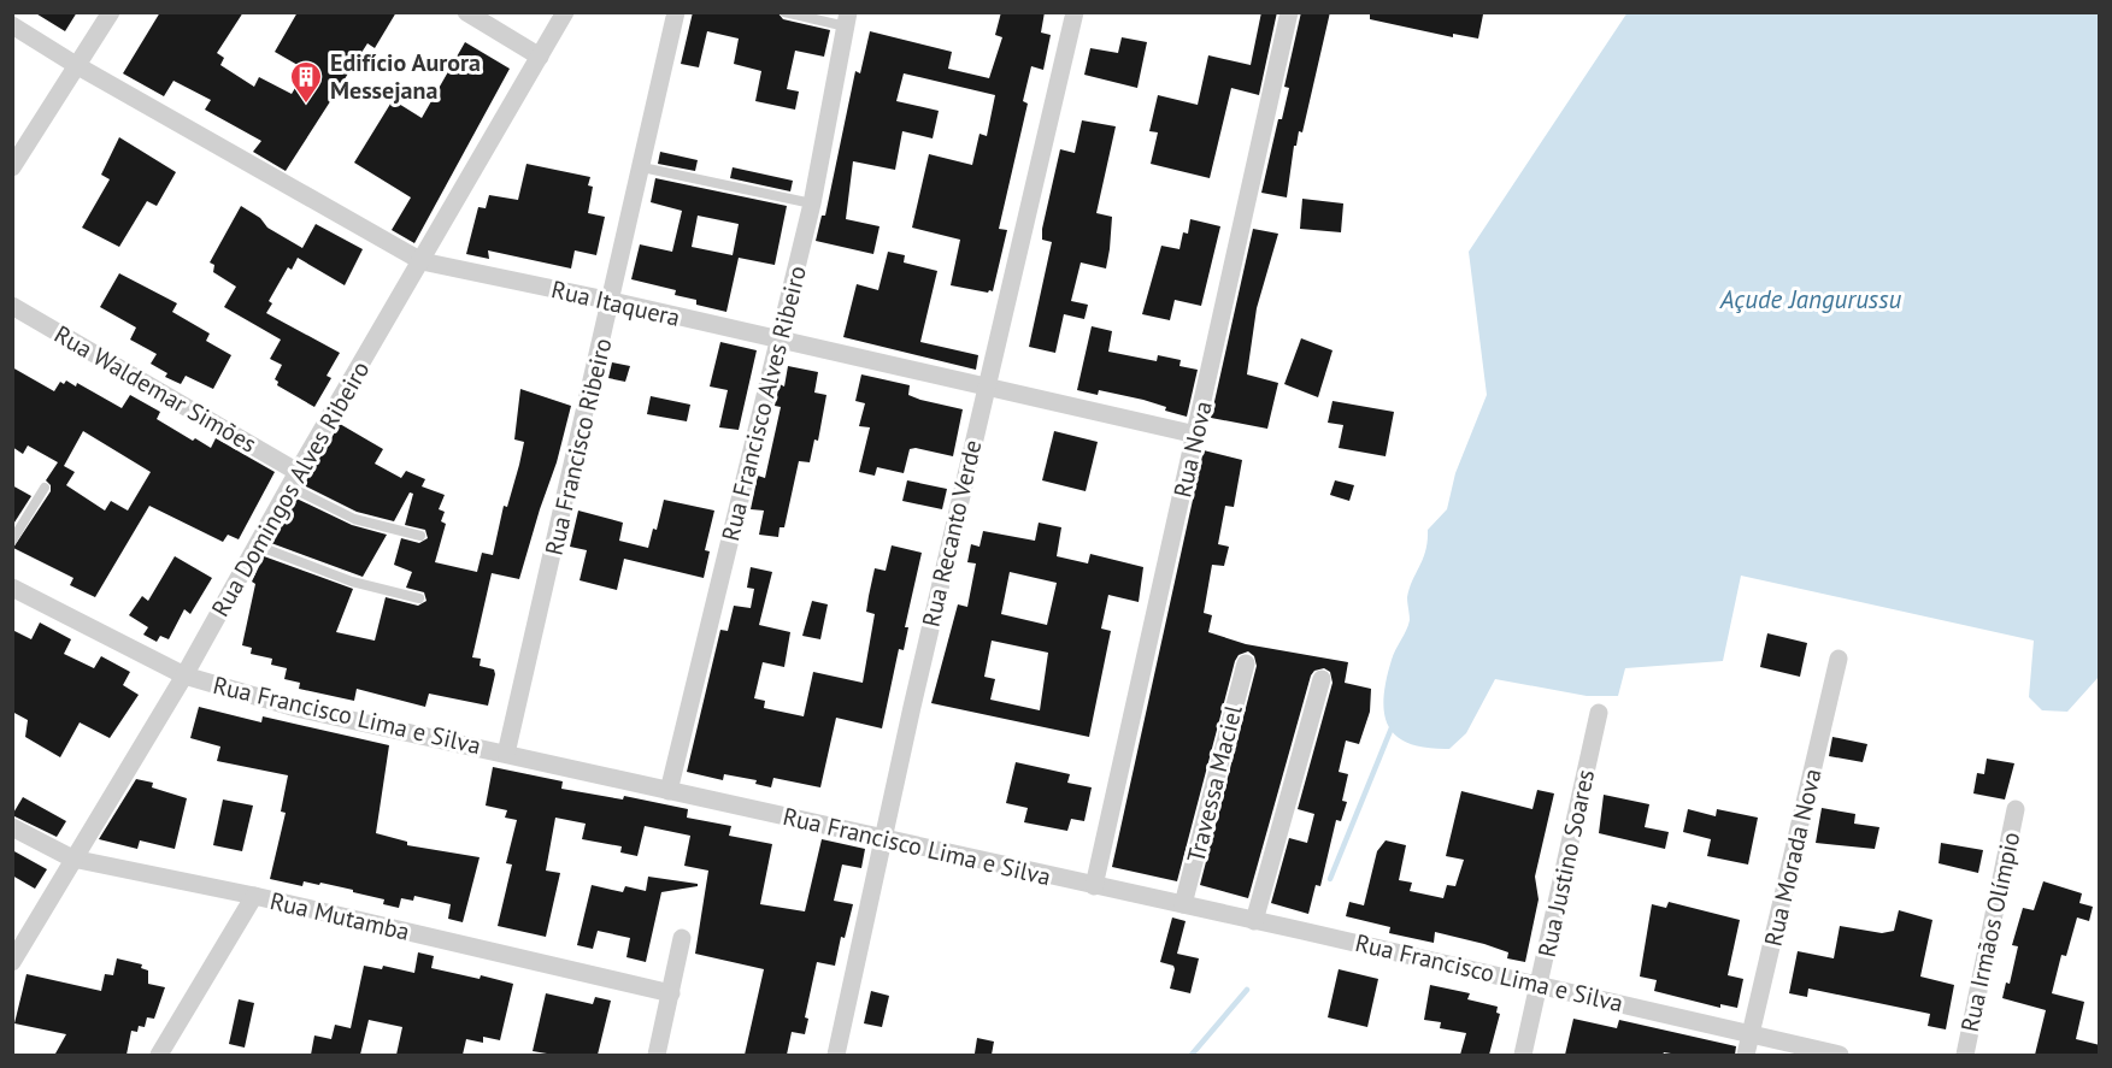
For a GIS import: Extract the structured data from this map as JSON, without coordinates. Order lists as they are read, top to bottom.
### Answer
{
  "streets": {
    "street": [
      "Rua Itaquera",
      "Rua Waldemar Simões",
      "Rua Francisco Alves Ribeiro",
      "Rua Francisco Ribeiro",
      "Rua Nova",
      "Rua Domingos Alves Ribeiro",
      "Rua Recanto Verde",
      "Rua Francisco Lima e Silva",
      "Travessa Maciel",
      "Rua Morada Nova",
      "Rua Justino Soares",
      "Rua Mutamba",
      "Rua Irmãos Olímpio"
    ]
  },
  "crossings": [
    ["Rua Itaquera", "Rua Francisco Alves Ribeiro"],
    ["Rua Itaquera", "Rua Francisco Ribeiro"],
    ["Rua Itaquera", "Rua Nova"],
    ["Rua Itaquera", "Rua Domingos Alves Ribeiro"],
    ["Rua Itaquera", "Rua Recanto Verde"],
    ["Rua Waldemar Simões", "Rua Domingos Alves Ribeiro"],
    ["Rua Francisco Alves Ribeiro", "Rua Francisco Lima e Silva"],
    ["Rua Francisco Ribeiro", "Rua Francisco Lima e Silva"],
    ["Rua Nova", "Rua Francisco Lima e Silva"],
    ["Rua Domingos Alves Ribeiro", "Rua Francisco Lima e Silva"],
    ["Rua Domingos Alves Ribeiro", "Rua Mutamba"],
    ["Rua Recanto Verde", "Rua Francisco Lima e Silva"],
    ["Rua Francisco Lima e Silva", "Travessa Maciel"],
    ["Rua Francisco Lima e Silva", "Rua Morada Nova"],
    ["Rua Francisco Lima e Silva", "Rua Justino Soares"]
  ],
  "water": ["Açude Jangurussu"],
  "places": {
    "building": ["Edifício Aurora Messejana"]
  }
}
